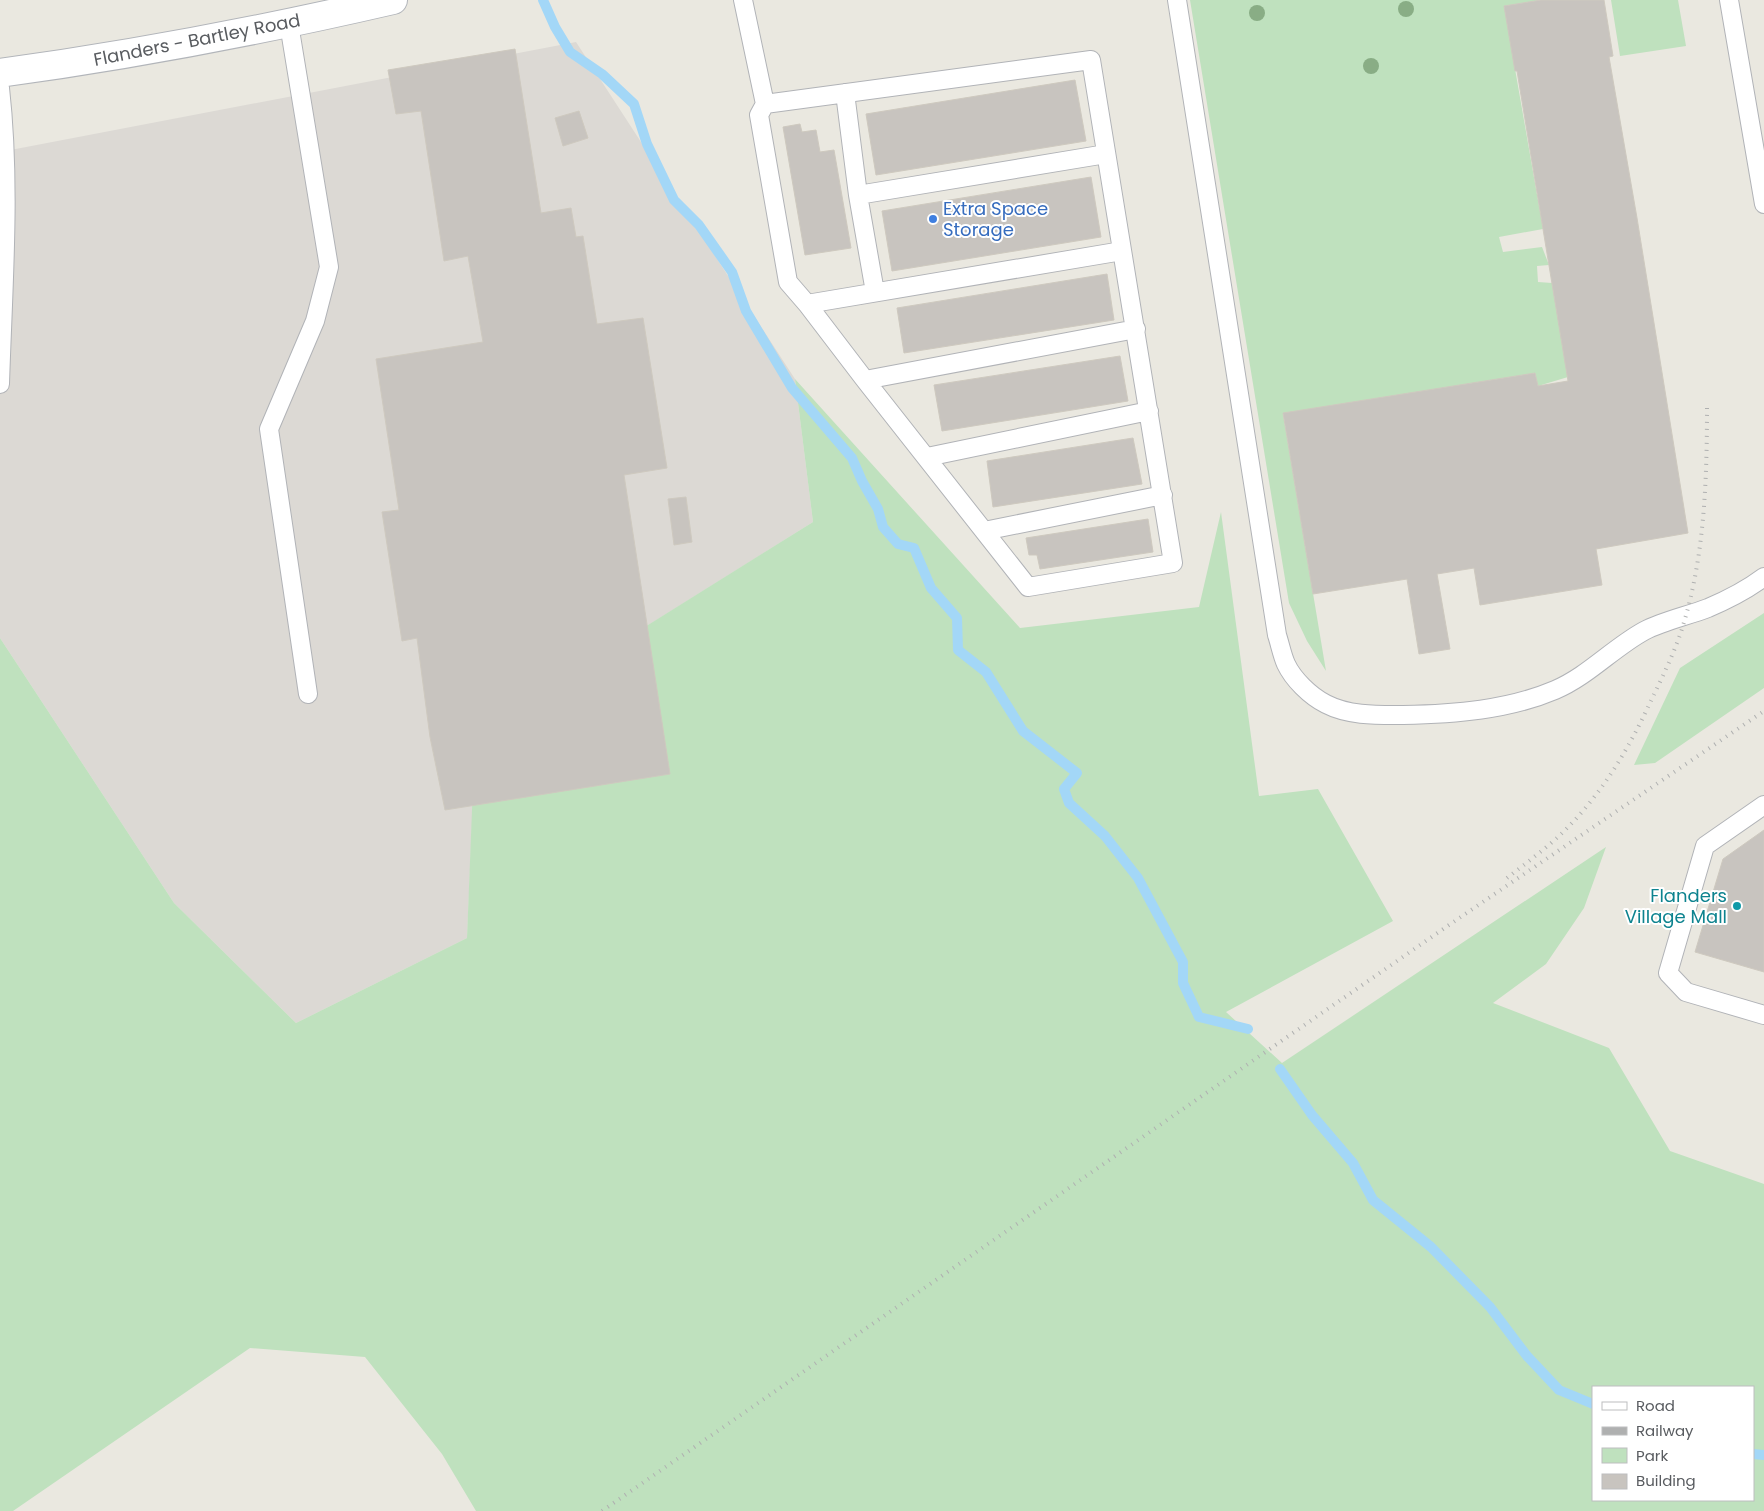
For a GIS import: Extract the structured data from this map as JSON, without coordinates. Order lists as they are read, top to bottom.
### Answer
{
  "streets": {
    "main road": ["Flanders - Bartley Road"]
  },
  "places": ["Extra Space Storage", "Flanders Village Mall"],
  "legend": [
    "Road",
    "Railway",
    "Park",
    "Building"
  ]
}
